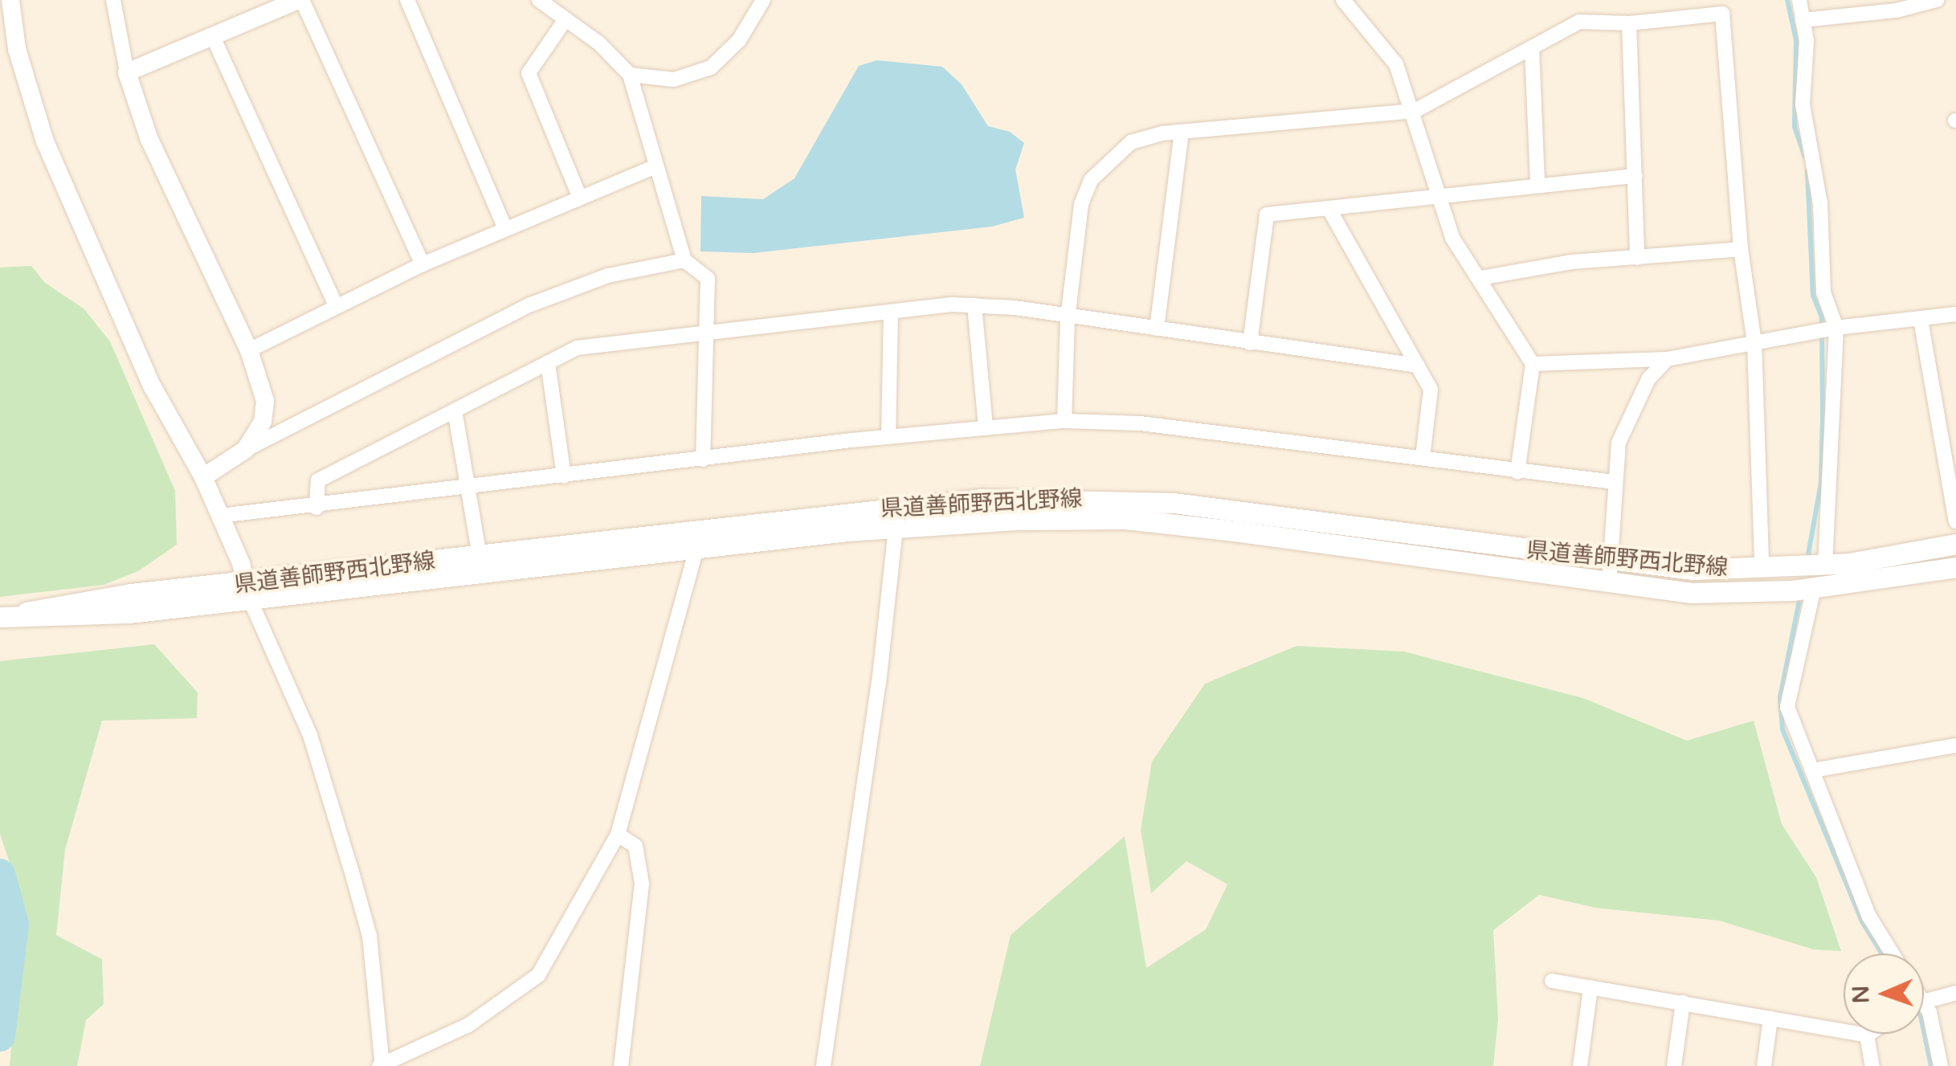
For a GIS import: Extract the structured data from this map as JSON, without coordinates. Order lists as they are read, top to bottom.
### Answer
{
  "streets": {
    "main road": ["県道善師野西北野線"]
  },
  "north": "left"
}
